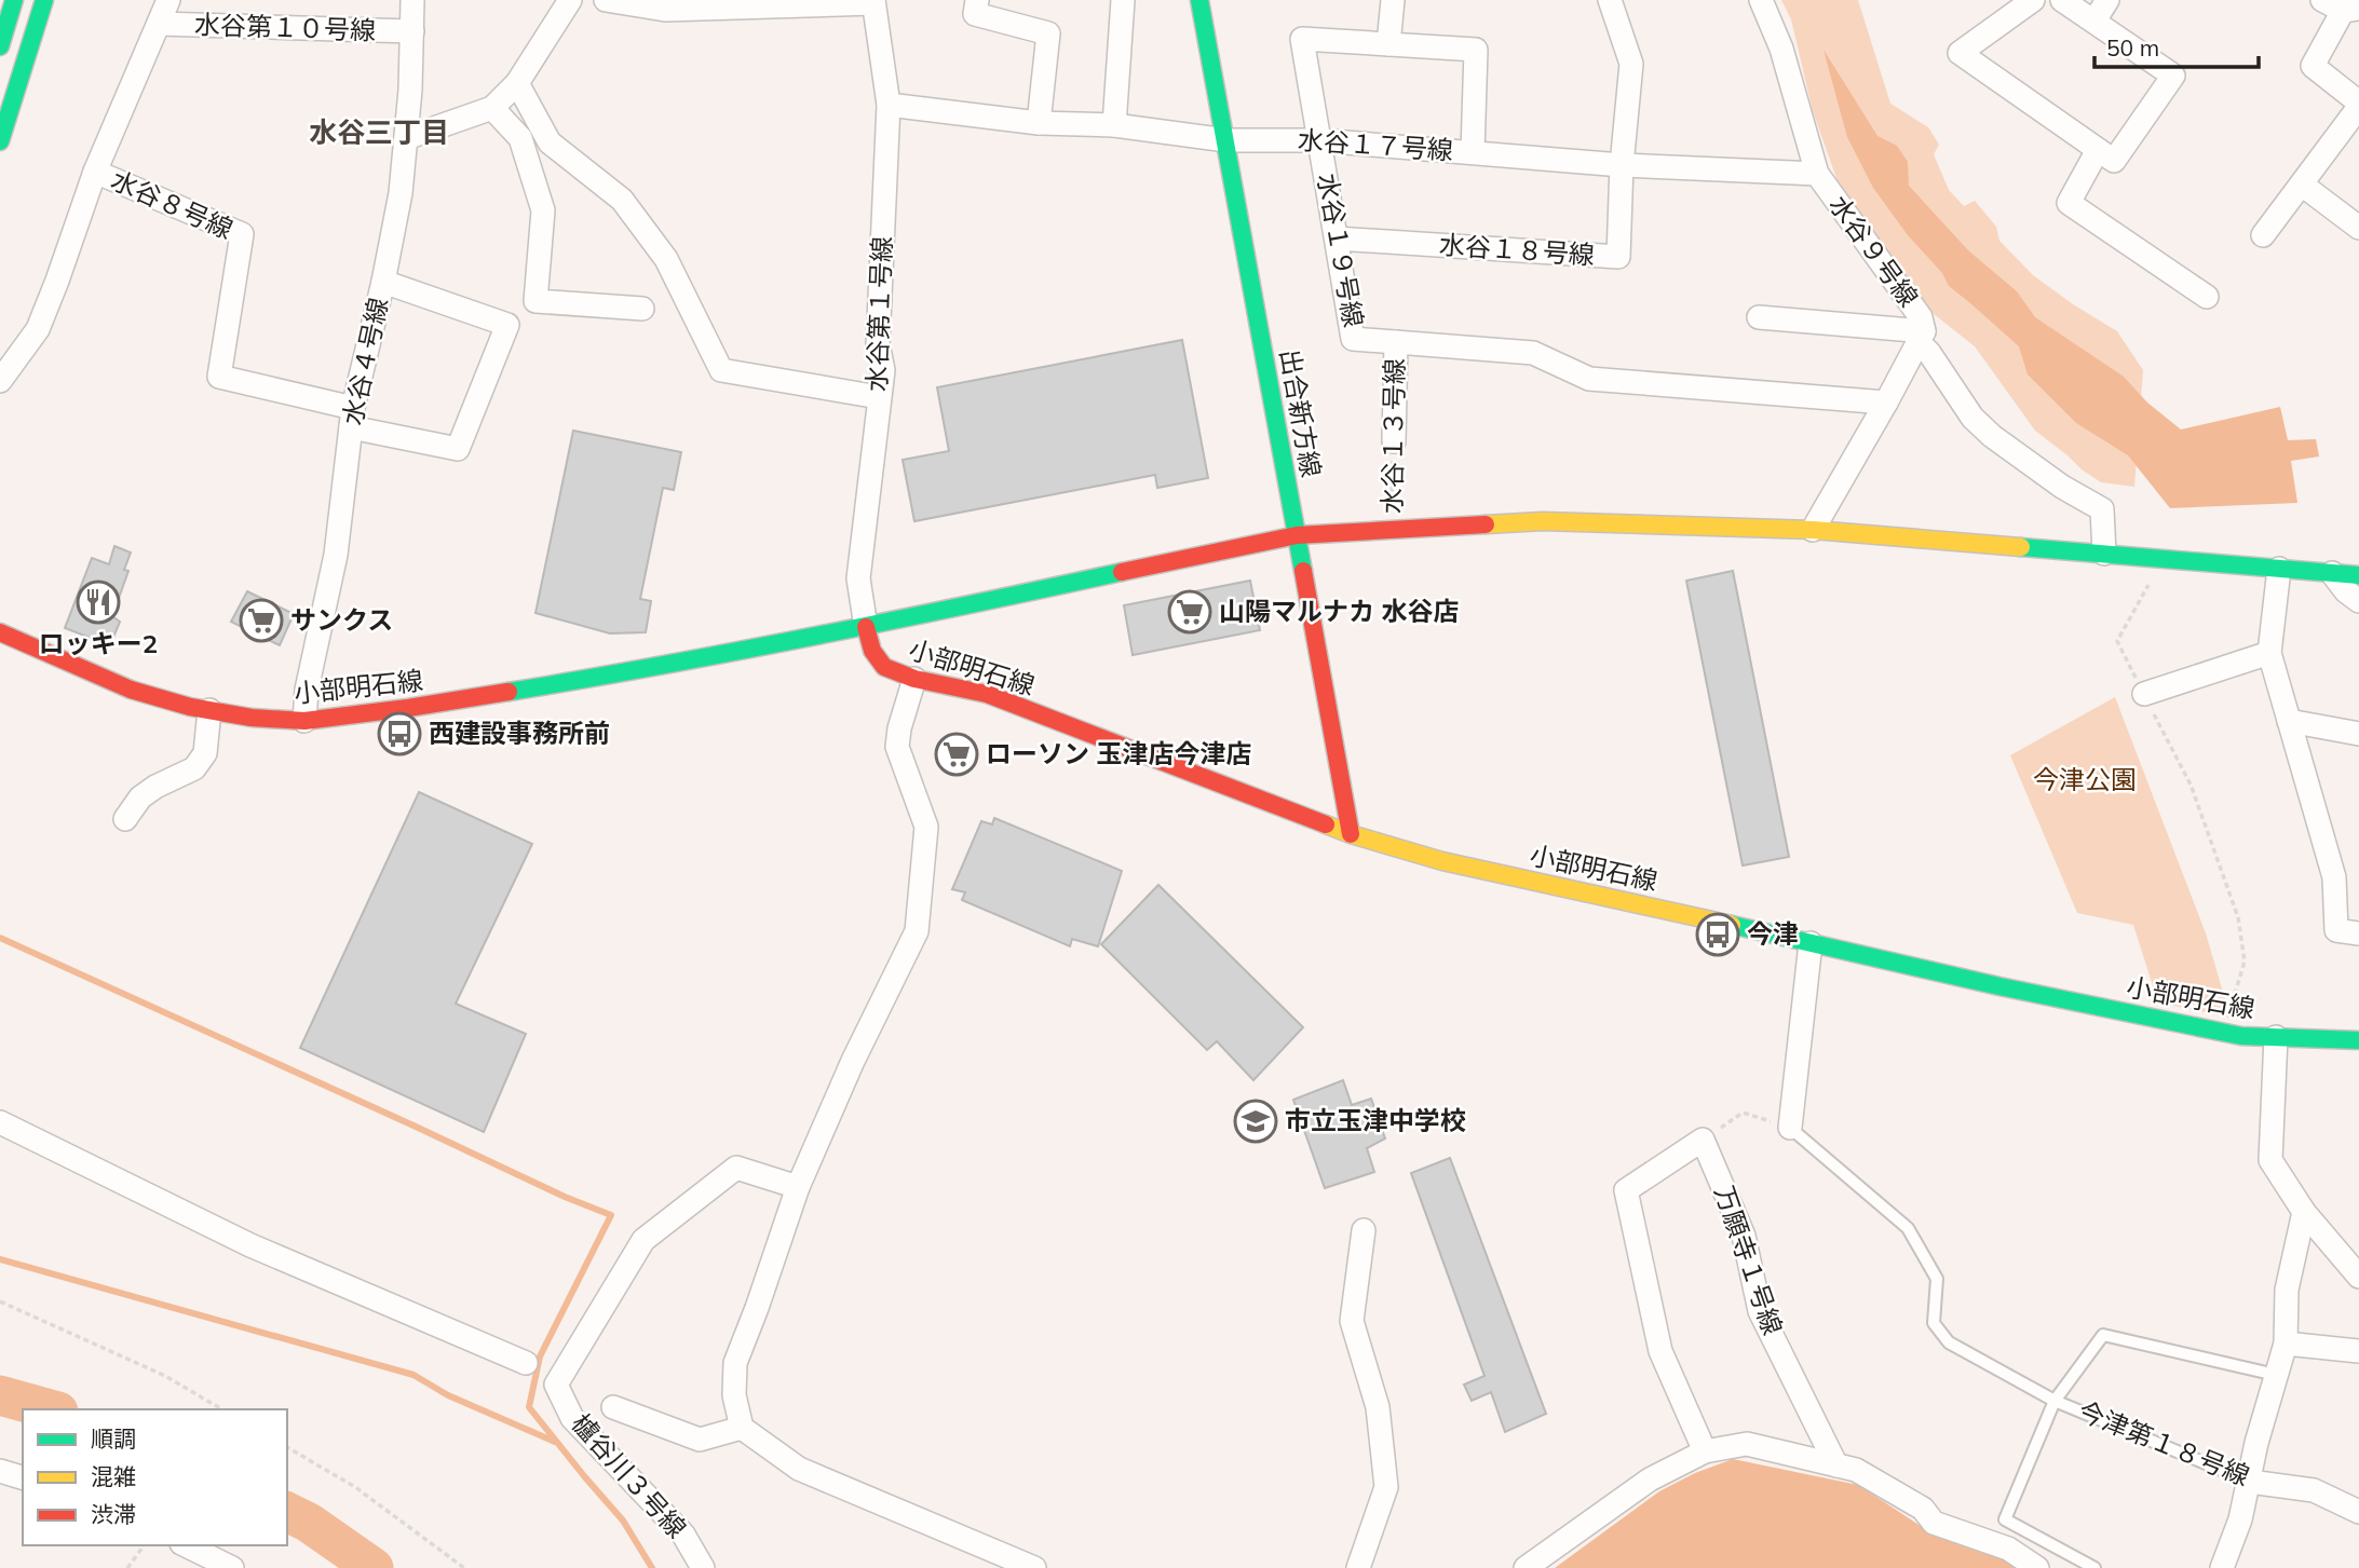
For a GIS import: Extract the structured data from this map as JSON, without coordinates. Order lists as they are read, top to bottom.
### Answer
{
  "streets": {
    "main road": ["出合新方線", "小部明石線"],
    "street": [
      "水谷第１０号線",
      "水谷１７号線",
      "水谷８号線",
      "水谷１９号線",
      "水谷１８号線",
      "水谷９号線",
      "水谷第１号線",
      "水谷４号線",
      "水谷１３号線",
      "万願寺１号線",
      "今津第１８号線",
      "櫨谷川３号線"
    ]
  },
  "crossings": [
    ["水谷第１０号線", "水谷４号線"],
    ["水谷１７号線", "水谷１９号線"],
    ["水谷１７号線", "水谷１８号線"],
    ["水谷１７号線", "水谷９号線"],
    ["水谷１７号線", "水谷第１号線"],
    ["水谷１７号線", "出合新方線"],
    ["水谷８号線", "水谷４号線"],
    ["水谷１９号線", "水谷１８号線"],
    ["水谷１９号線", "水谷９号線"],
    ["水谷１９号線", "水谷１３号線"],
    ["水谷９号線", "小部明石線"],
    ["水谷第１号線", "小部明石線"],
    ["水谷４号線", "小部明石線"],
    ["出合新方線", "小部明石線"],
    ["水谷１３号線", "小部明石線"]
  ],
  "districts": ["水谷三丁目"],
  "parks": ["今津公園"],
  "places": {
    "restaurant": ["ロッキー2"],
    "supermarket": ["山陽マルナカ 水谷店", "サンクス", "ローソン 玉津店今津店"],
    "bus stop": ["西建設事務所前", "今津"],
    "school or university": ["市立玉津中学校"]
  },
  "legend": ["順調", "混雑", "渋滞"],
  "scale_bar": "50 m"
}
